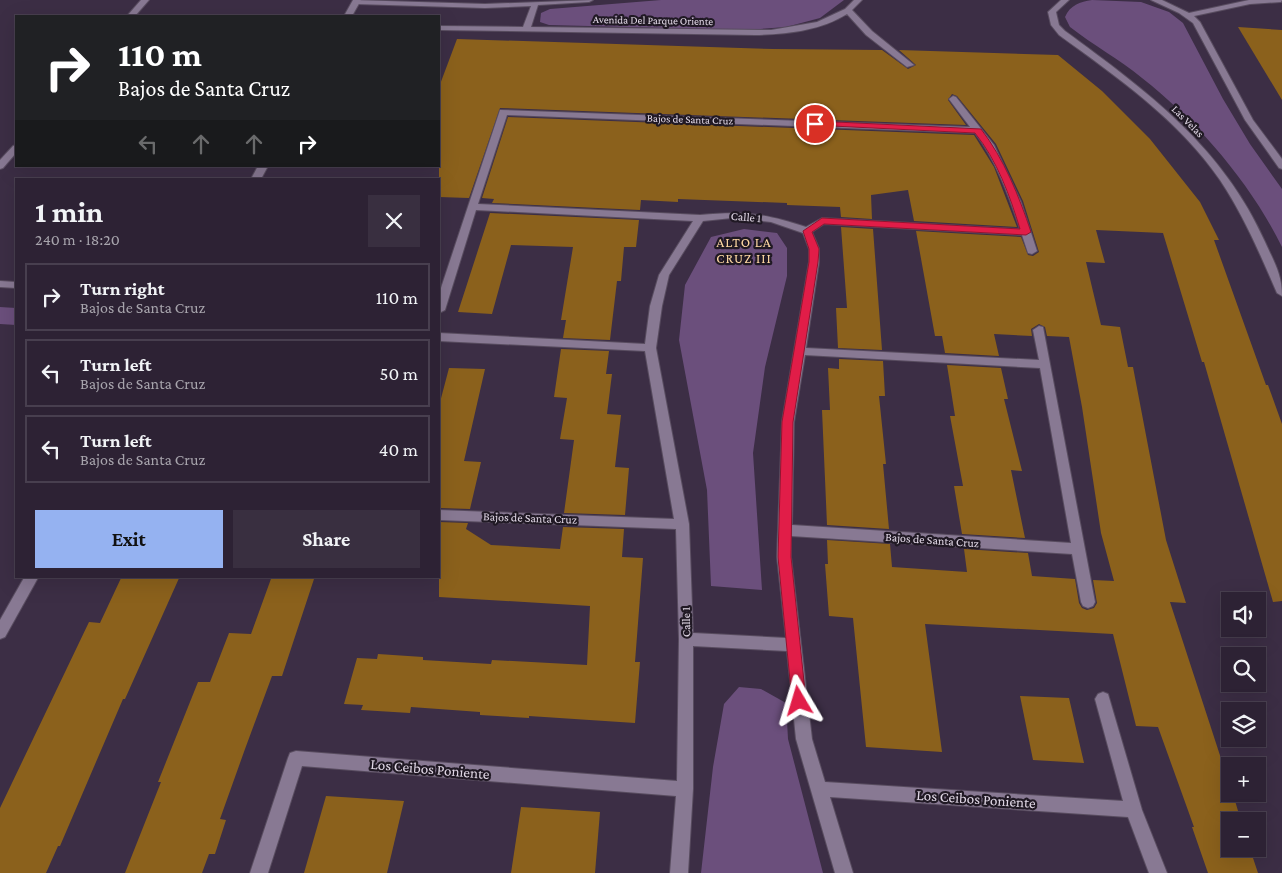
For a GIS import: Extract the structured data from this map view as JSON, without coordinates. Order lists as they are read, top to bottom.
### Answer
{
  "streets": {
    "street": [
      "Avenida Del Parque Oriente",
      "Bajos de Santa Cruz",
      "Las Velas",
      "Calle 1",
      "Los Ceibos Poniente"
    ]
  },
  "crossings": [
    ["Bajos de Santa Cruz", "Calle 1"],
    ["Calle 1", "Los Ceibos Poniente"]
  ],
  "districts": ["ALTO LA CRUZ III"],
  "page": {
    "turn": ["110 m", "Bajos de Santa Cruz"],
    "heading": ["1 min", "240 m · 18:20"],
    "list": [
      {
        "name": "Turn right",
        "note": "Bajos de Santa Cruz",
        "value": "110 m"
      },
      {
        "name": "Turn left",
        "note": "Bajos de Santa Cruz",
        "value": "50 m"
      },
      {
        "name": "Turn left",
        "note": "Bajos de Santa Cruz",
        "value": "40 m"
      }
    ],
    "buttons": ["Exit", "Share"],
    "map_buttons": ["+", "−"]
  }
}
